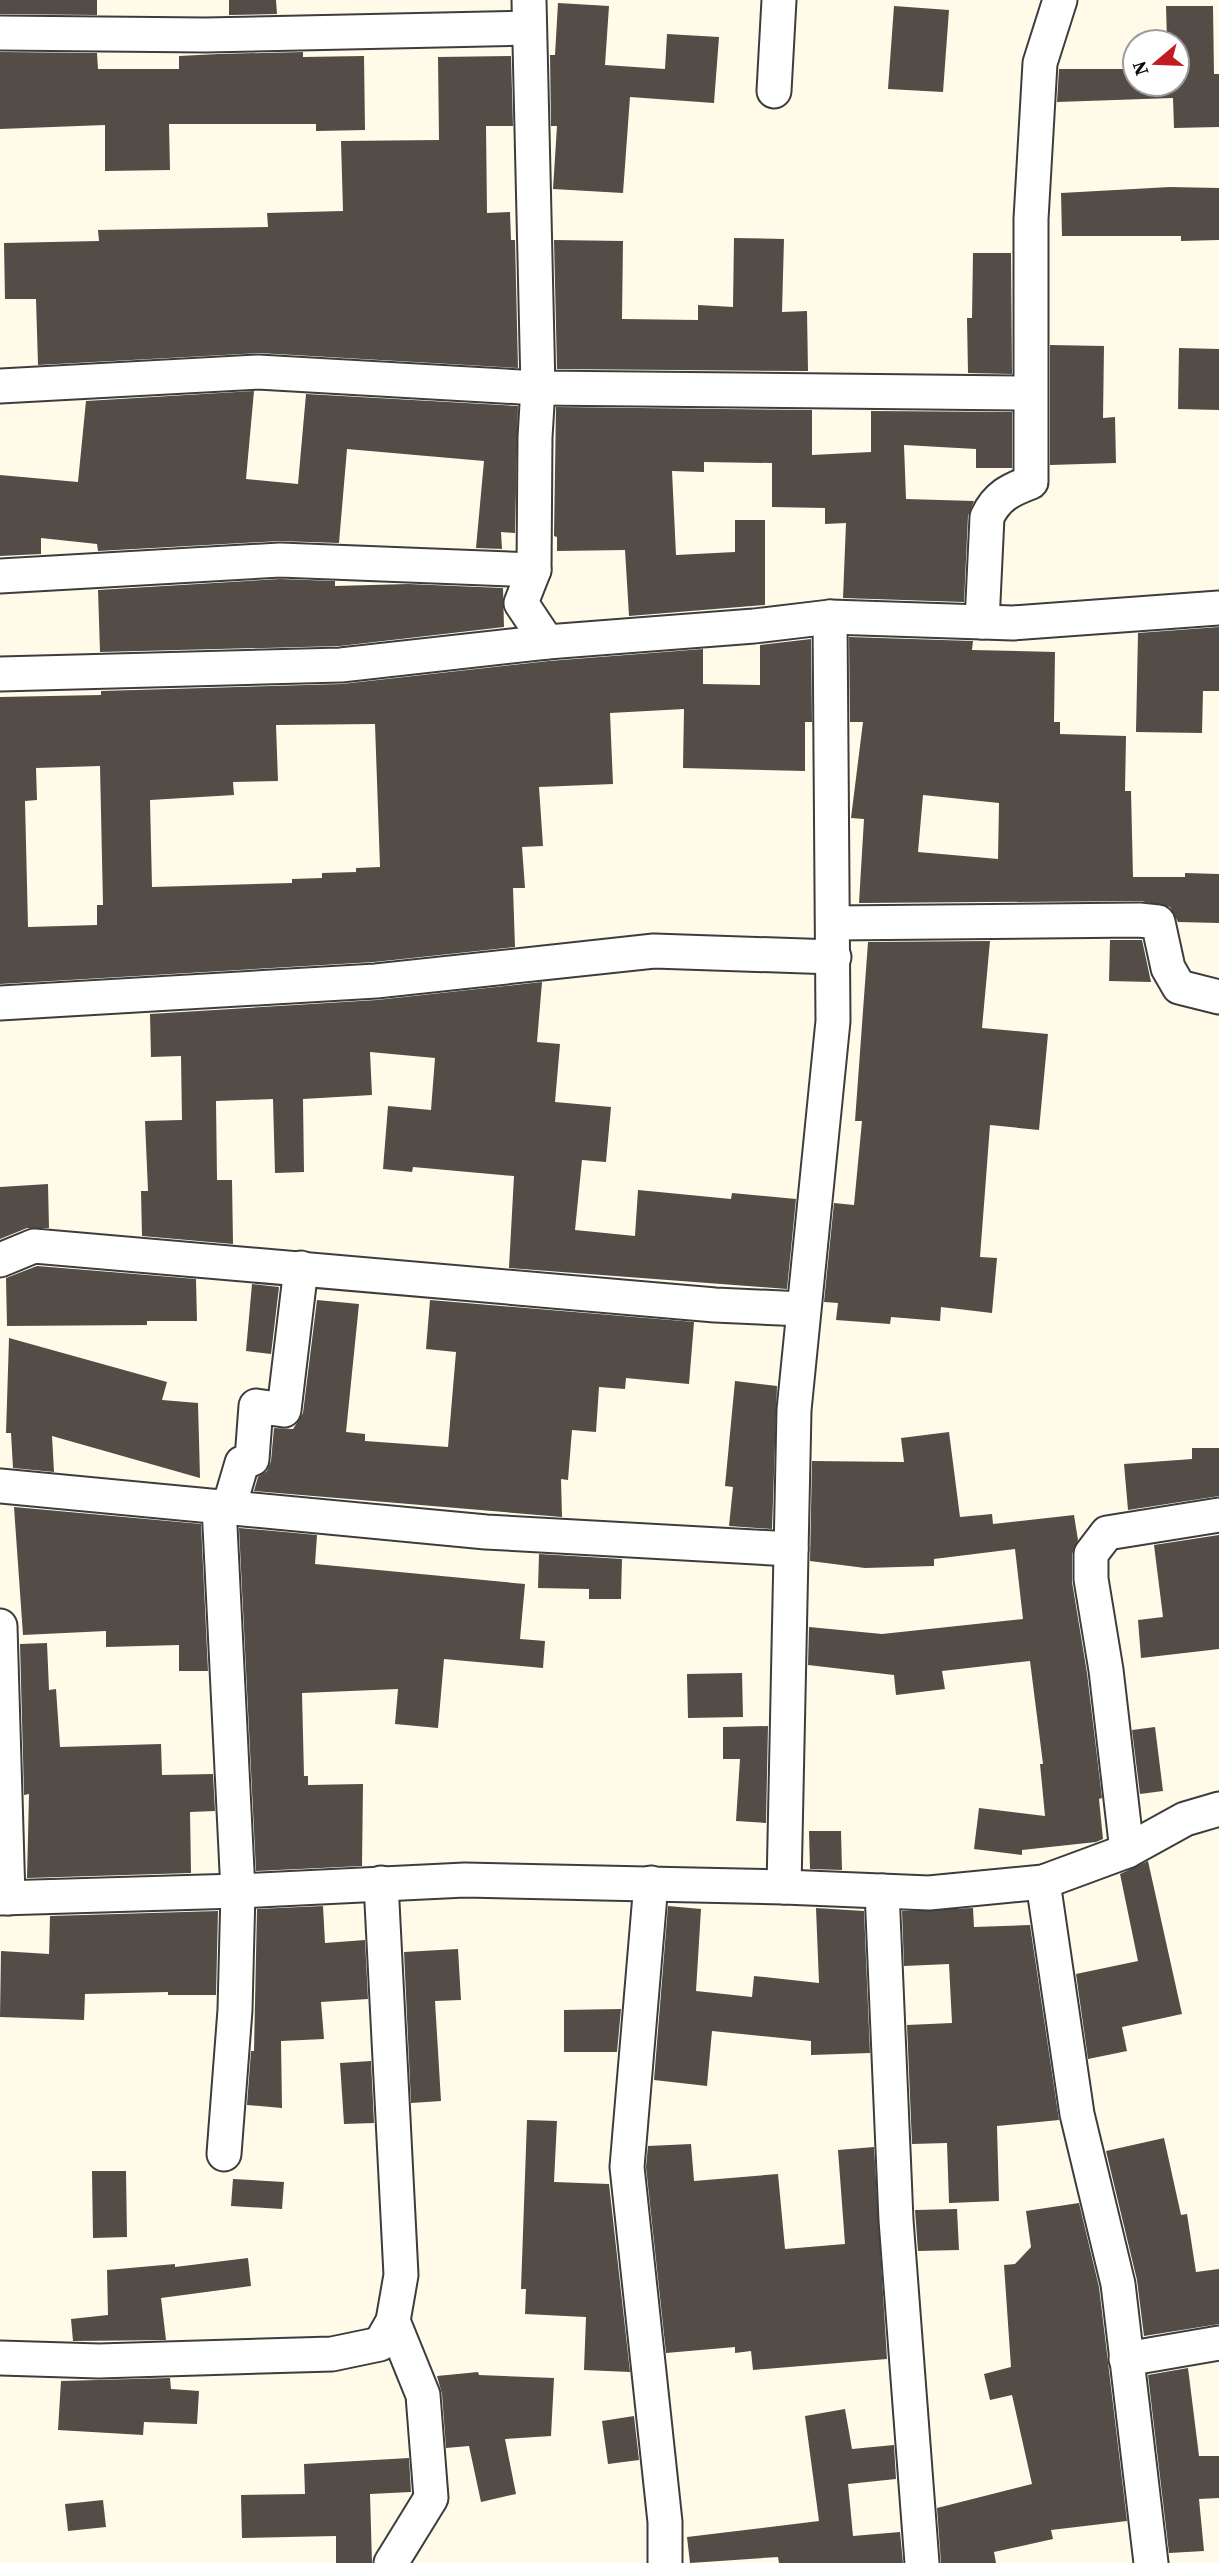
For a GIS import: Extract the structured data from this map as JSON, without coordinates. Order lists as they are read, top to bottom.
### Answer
{
  "north": "left"
}
